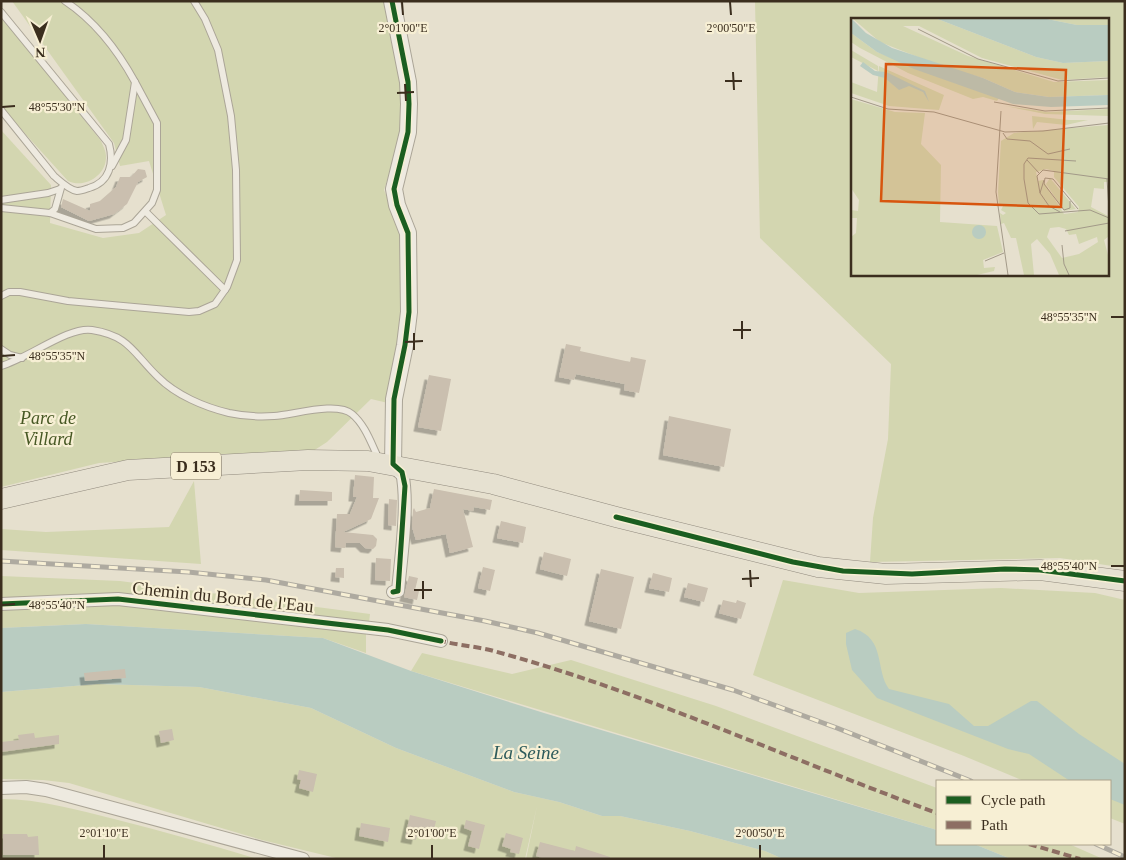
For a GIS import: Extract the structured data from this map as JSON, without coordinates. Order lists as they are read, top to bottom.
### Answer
{
  "streets": {
    "main road": ["D 153"],
    "street": ["Chemin du Bord de l'Eau"]
  },
  "water": ["La Seine"],
  "parks": ["Parc de Villard"],
  "legend": ["Cycle path", "Path"],
  "north": "bottom",
  "coordinates": [
    "2°01'00\"E",
    "2°00'50\"E",
    "48°55'30\"N",
    "48°55'35\"N",
    "48°55'40\"N",
    "2°01'10\"E"
  ]
}
